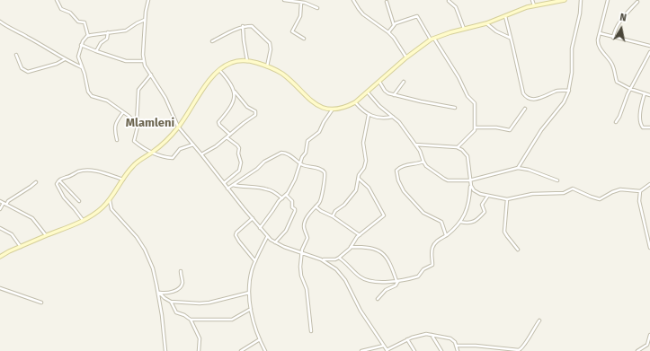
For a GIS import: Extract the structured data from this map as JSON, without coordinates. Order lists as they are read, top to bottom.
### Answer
{
  "districts": ["Mlamleni"],
  "north": "top"
}
